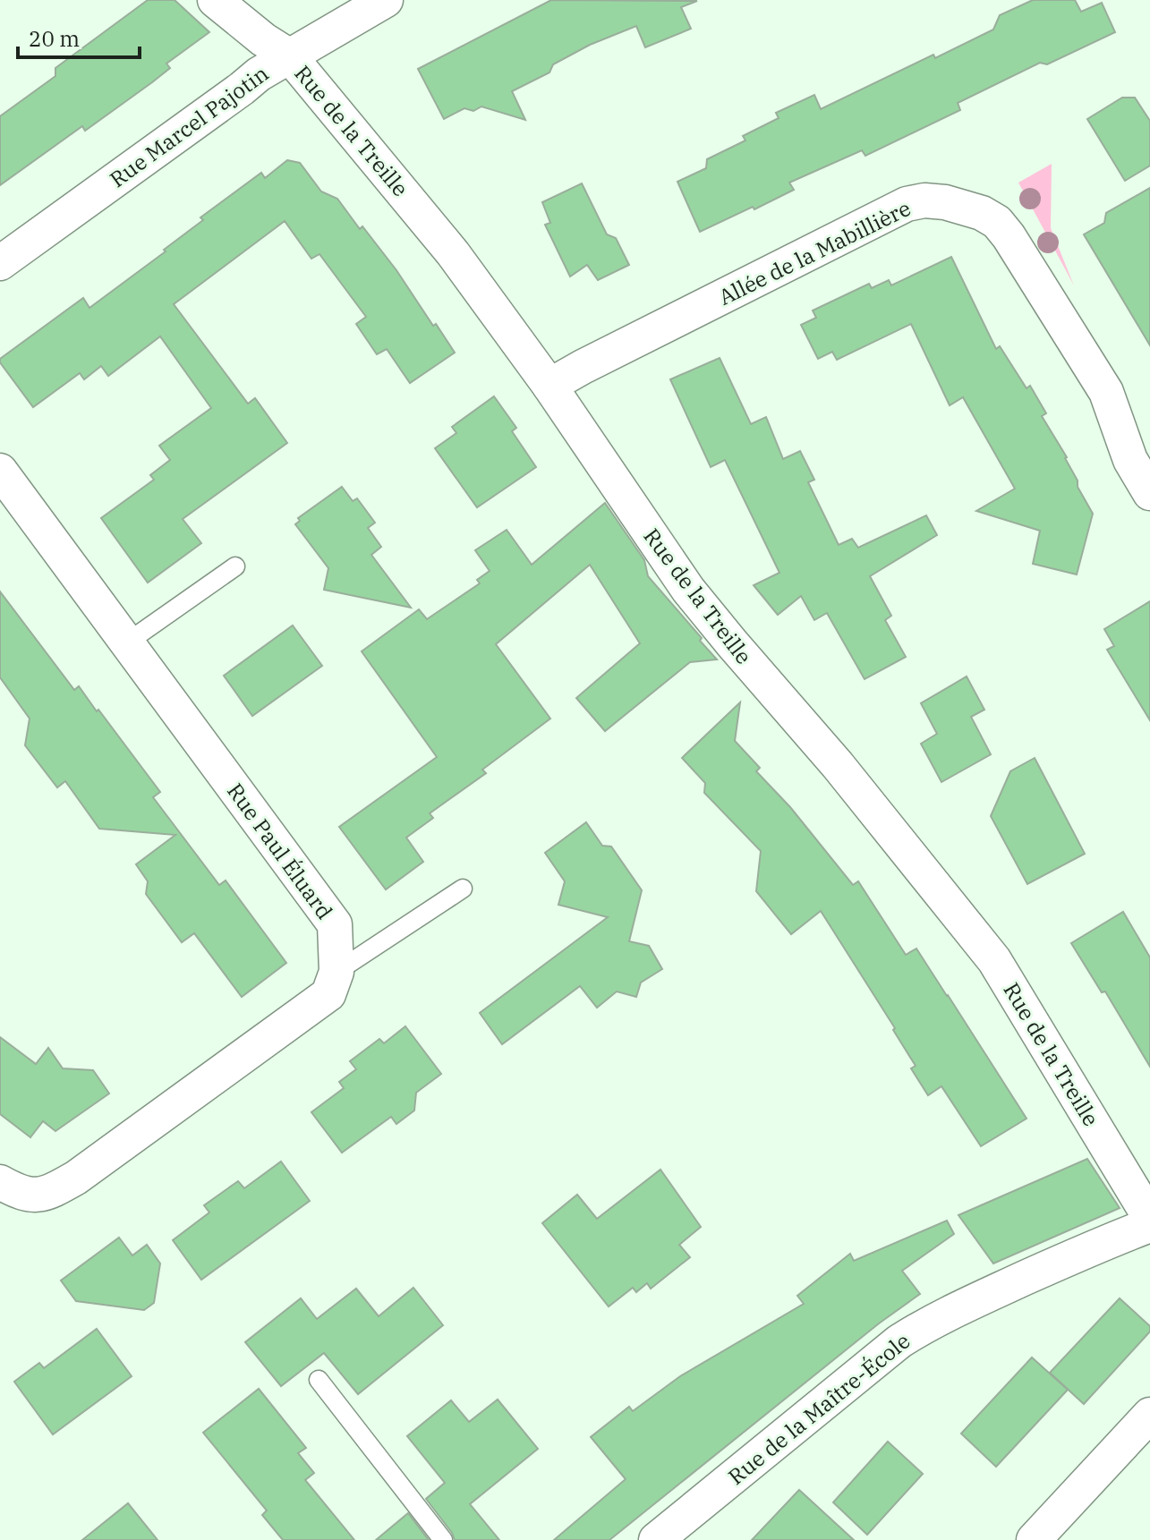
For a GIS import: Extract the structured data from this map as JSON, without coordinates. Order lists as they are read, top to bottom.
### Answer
{
  "streets": {
    "street": [
      "Rue Marcel Pajotin",
      "Rue de la Treille",
      "Allée de la Mabillière",
      "Rue Paul Éluard",
      "Rue de la Maître-École"
    ]
  },
  "crossings": [
    ["Rue Marcel Pajotin", "Rue de la Treille"],
    ["Rue de la Treille", "Allée de la Mabillière"]
  ],
  "scale_bar": "20 m"
}
